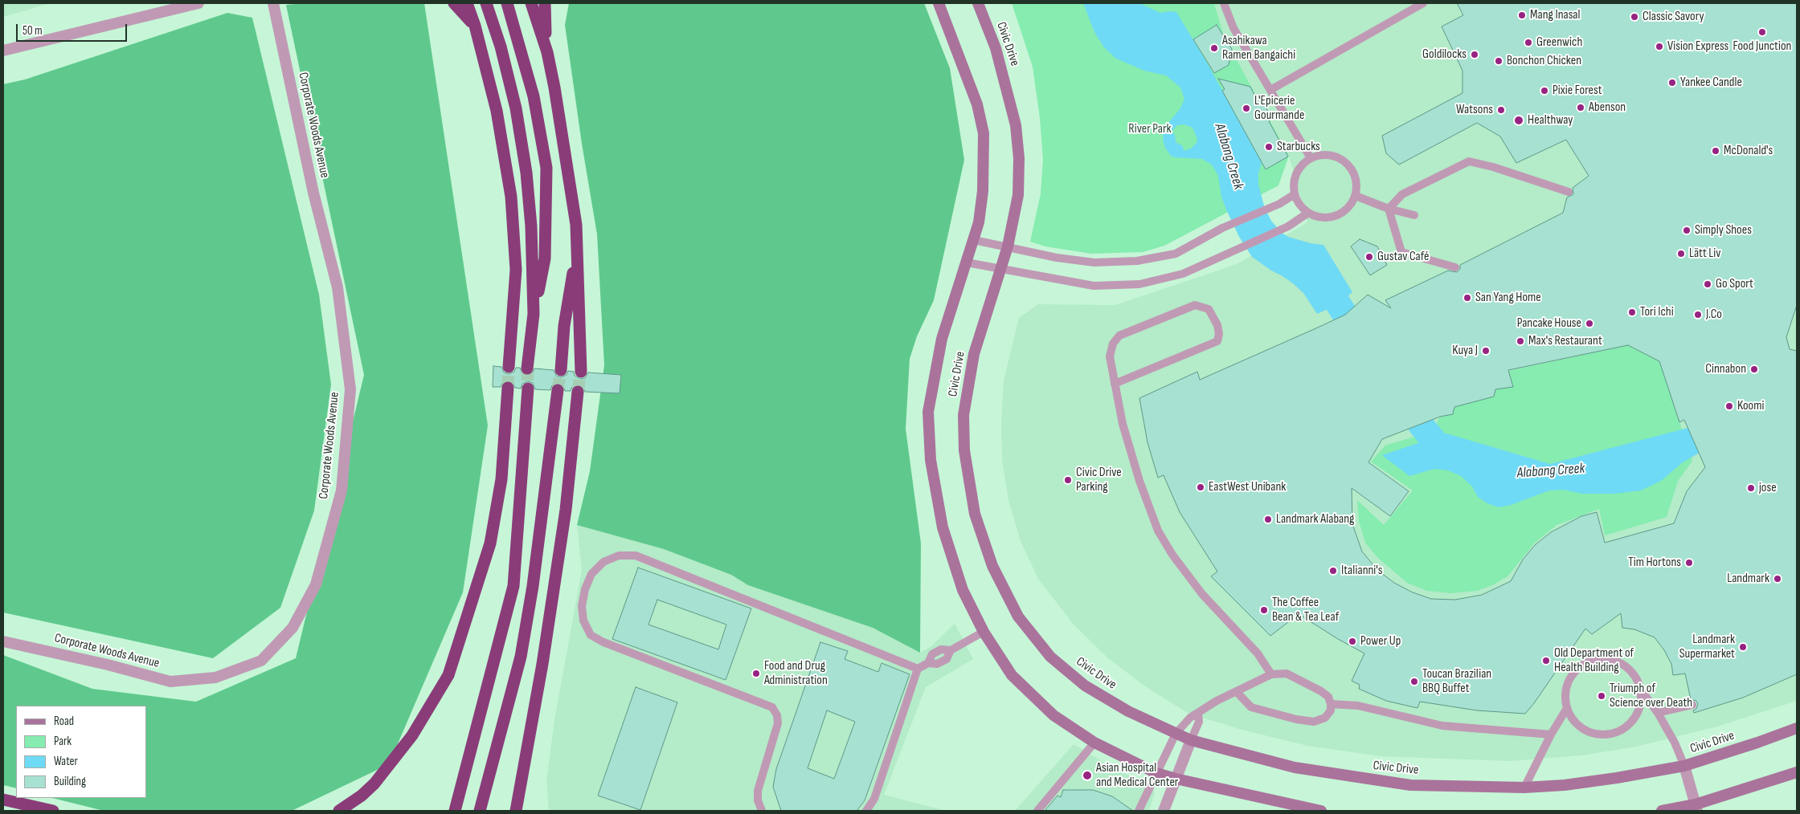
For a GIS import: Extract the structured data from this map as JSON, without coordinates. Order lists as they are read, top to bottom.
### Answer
{
  "streets": {
    "main road": ["Civic Drive"],
    "street": ["Corporate Woods Avenue"]
  },
  "water": ["Alabang Creek"],
  "parks": ["River Park"],
  "places": [
    "Mang Inasal",
    "Classic Savory",
    "Food Junction",
    "Greenwich",
    "Vision Express",
    "Asahikawa Ramen Bangaichi",
    "Goldilocks",
    "Bonchon Chicken",
    "Yankee Candle",
    "Pixie Forest",
    "Abenson",
    "L'Epicerie Gourmande",
    "Watsons",
    "Healthway",
    "Starbucks",
    "McDonald's",
    "Simply Shoes",
    "Lätt Liv",
    "Gustav Café",
    "Go Sport",
    "San Yang Home",
    "Tori Ichi",
    "J.Co",
    "Pancake House",
    "Max's Restaurant",
    "Kuya J",
    "Cinnabon",
    "Koomi",
    "Civic Drive Parking",
    "EastWest Unibank",
    "jose",
    "Landmark Alabang",
    "Tim Hortons",
    "Italianni's",
    "Landmark",
    "The Coffee Bean & Tea Leaf",
    "Power Up",
    "Landmark Supermarket",
    "Old Department of Health Building",
    "Food and Drug Administration",
    "Toucan Brazilian BBQ Buffet",
    "Triumph of Science over Death",
    "Asian Hospital and Medical Center"
  ],
  "legend": [
    "Road",
    "Park",
    "Water",
    "Building"
  ],
  "scale_bar": "50 m"
}
